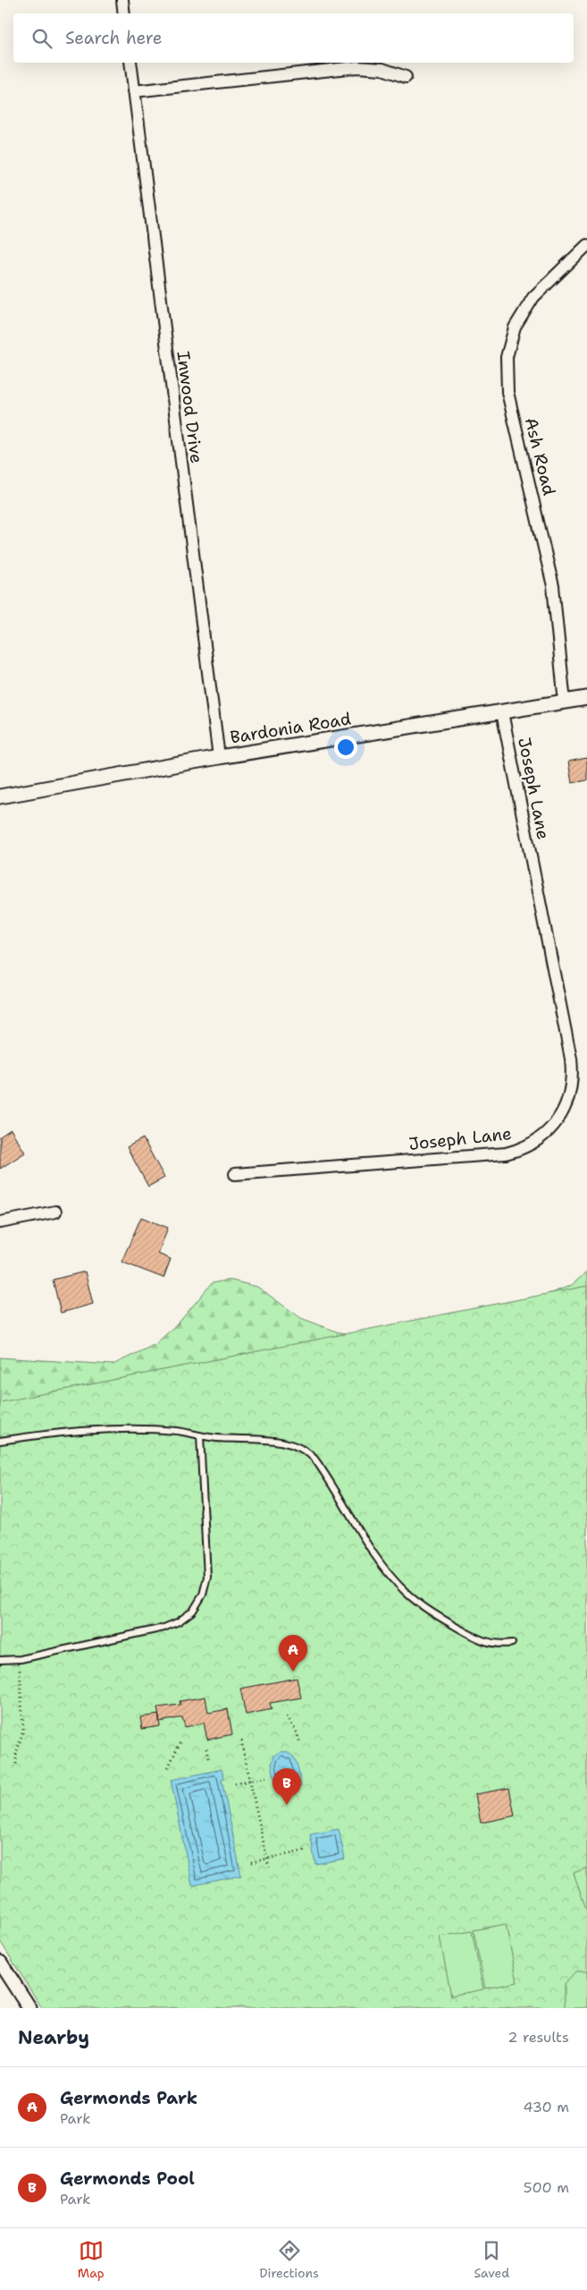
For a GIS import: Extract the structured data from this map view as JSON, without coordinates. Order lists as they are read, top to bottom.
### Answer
{
  "streets": {
    "street": [
      "Inwood Drive",
      "Ash Road",
      "Bardonia Road",
      "Joseph Lane"
    ]
  },
  "crossings": [
    ["Inwood Drive", "Bardonia Road"],
    ["Ash Road", "Bardonia Road"],
    ["Bardonia Road", "Joseph Lane"]
  ],
  "page": {
    "search": "Search here",
    "pins": ["A", "B"],
    "heading": ["Nearby", "2 results"],
    "list": [
      {
        "mark": "A",
        "name": "Germonds Park",
        "note": "Park",
        "value": "430 m"
      },
      {
        "mark": "B",
        "name": "Germonds Pool",
        "note": "Park",
        "value": "500 m"
      }
    ],
    "nav": ["Map", "Directions", "Saved"]
  }
}
